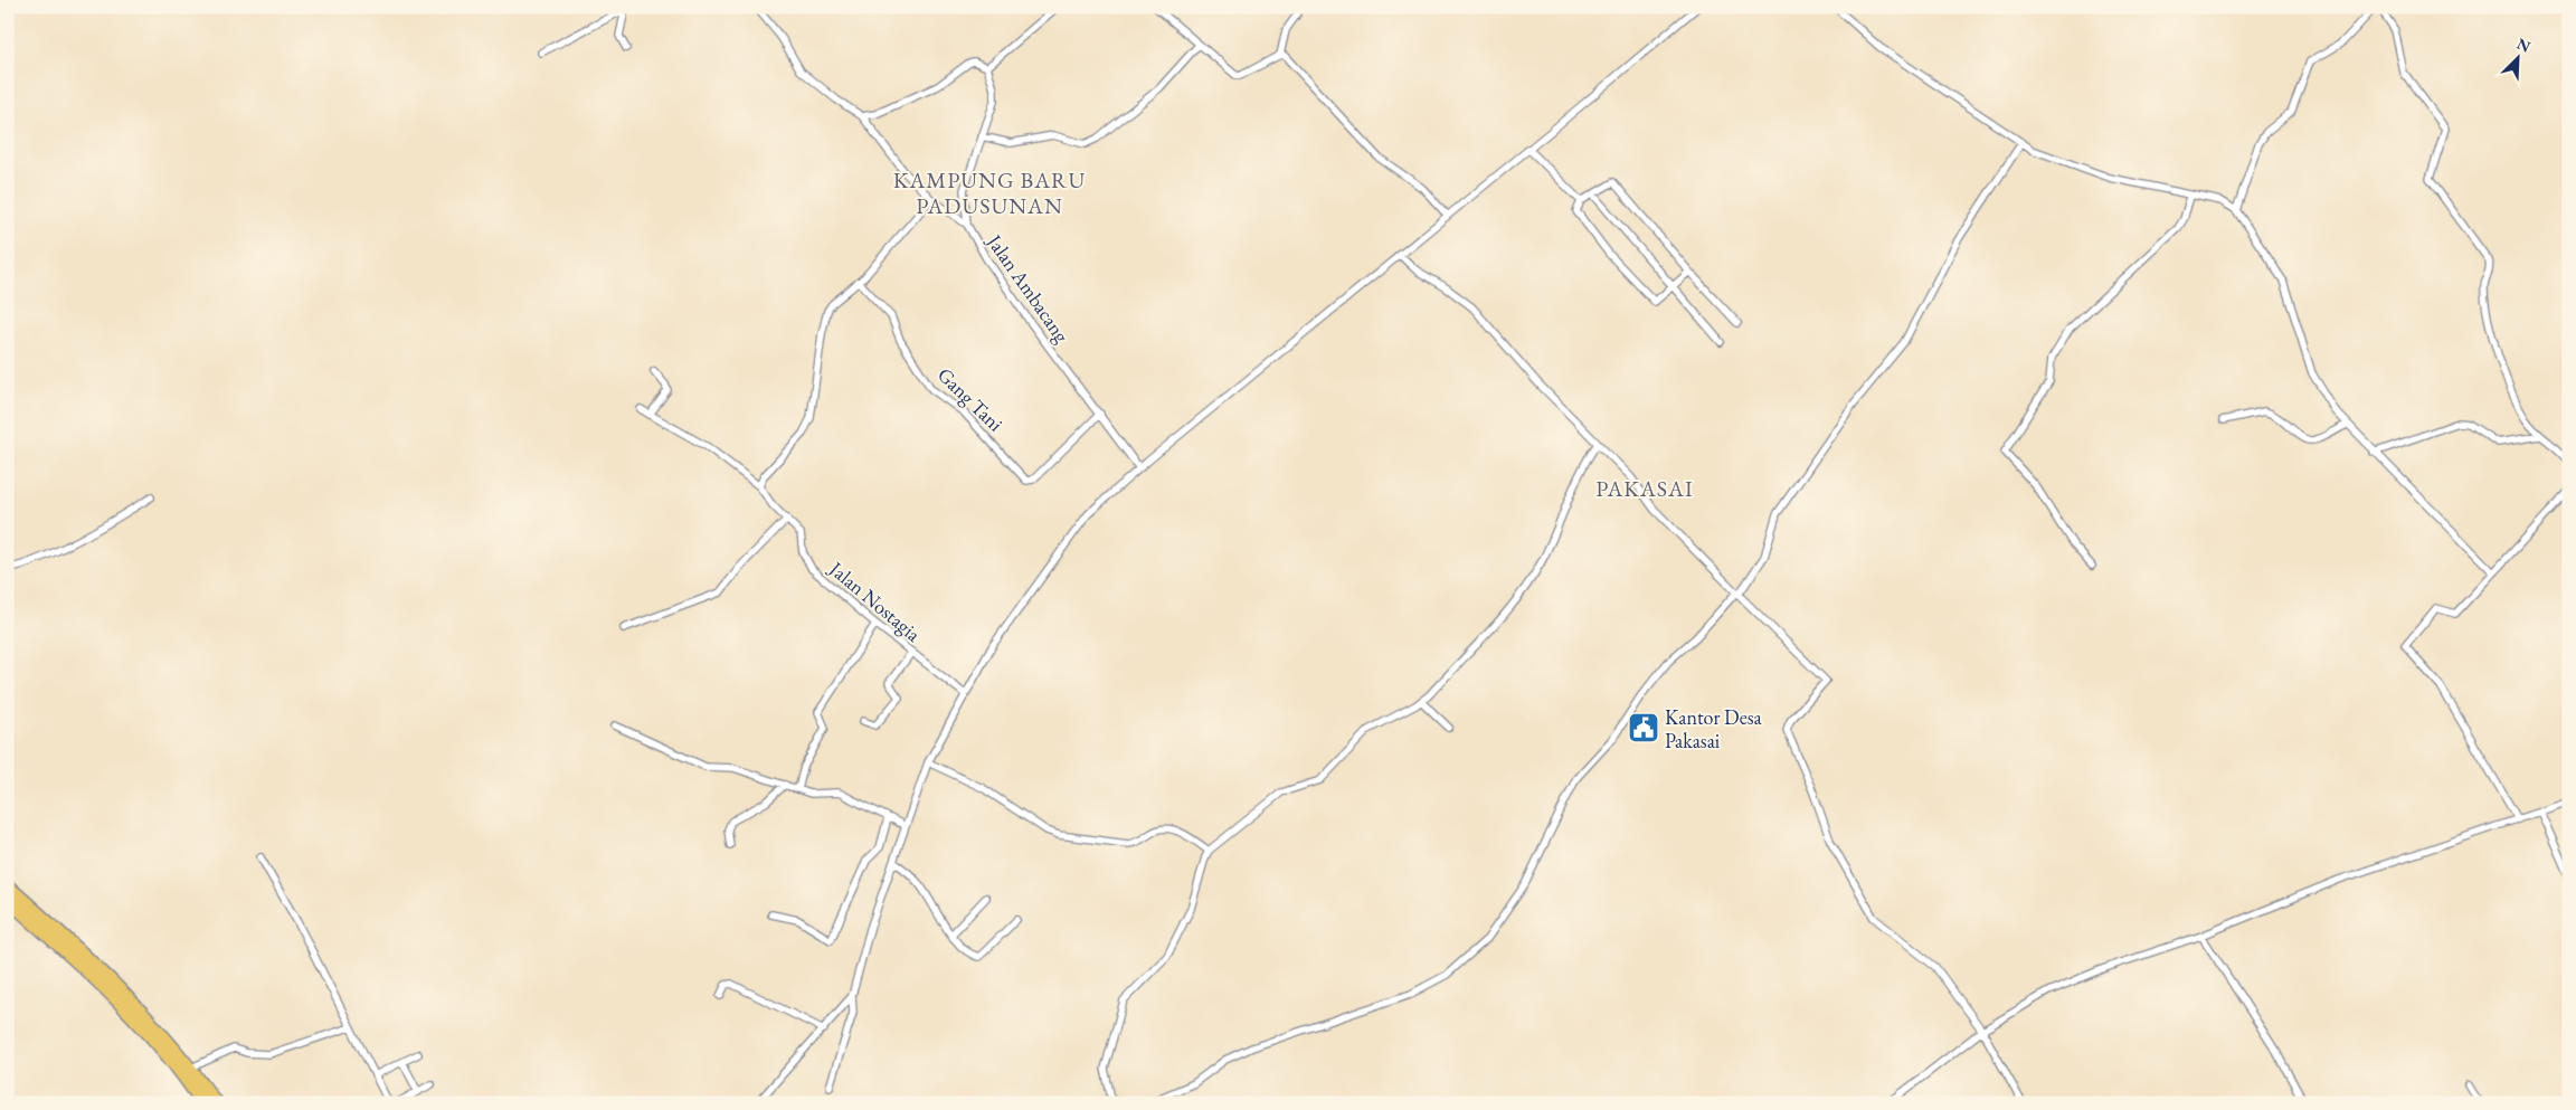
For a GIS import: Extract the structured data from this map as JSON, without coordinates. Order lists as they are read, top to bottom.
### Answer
{
  "streets": {
    "street": ["Jalan Ambacang", "Gang Tani", "Jalan Nostagia"]
  },
  "crossings": [
    ["Jalan Ambacang", "Gang Tani"]
  ],
  "districts": ["KAMPUNG BARU PADUSUNAN", "PAKASAI"],
  "places": {
    "public building": ["Kantor Desa Pakasai"]
  },
  "north": "top right"
}
